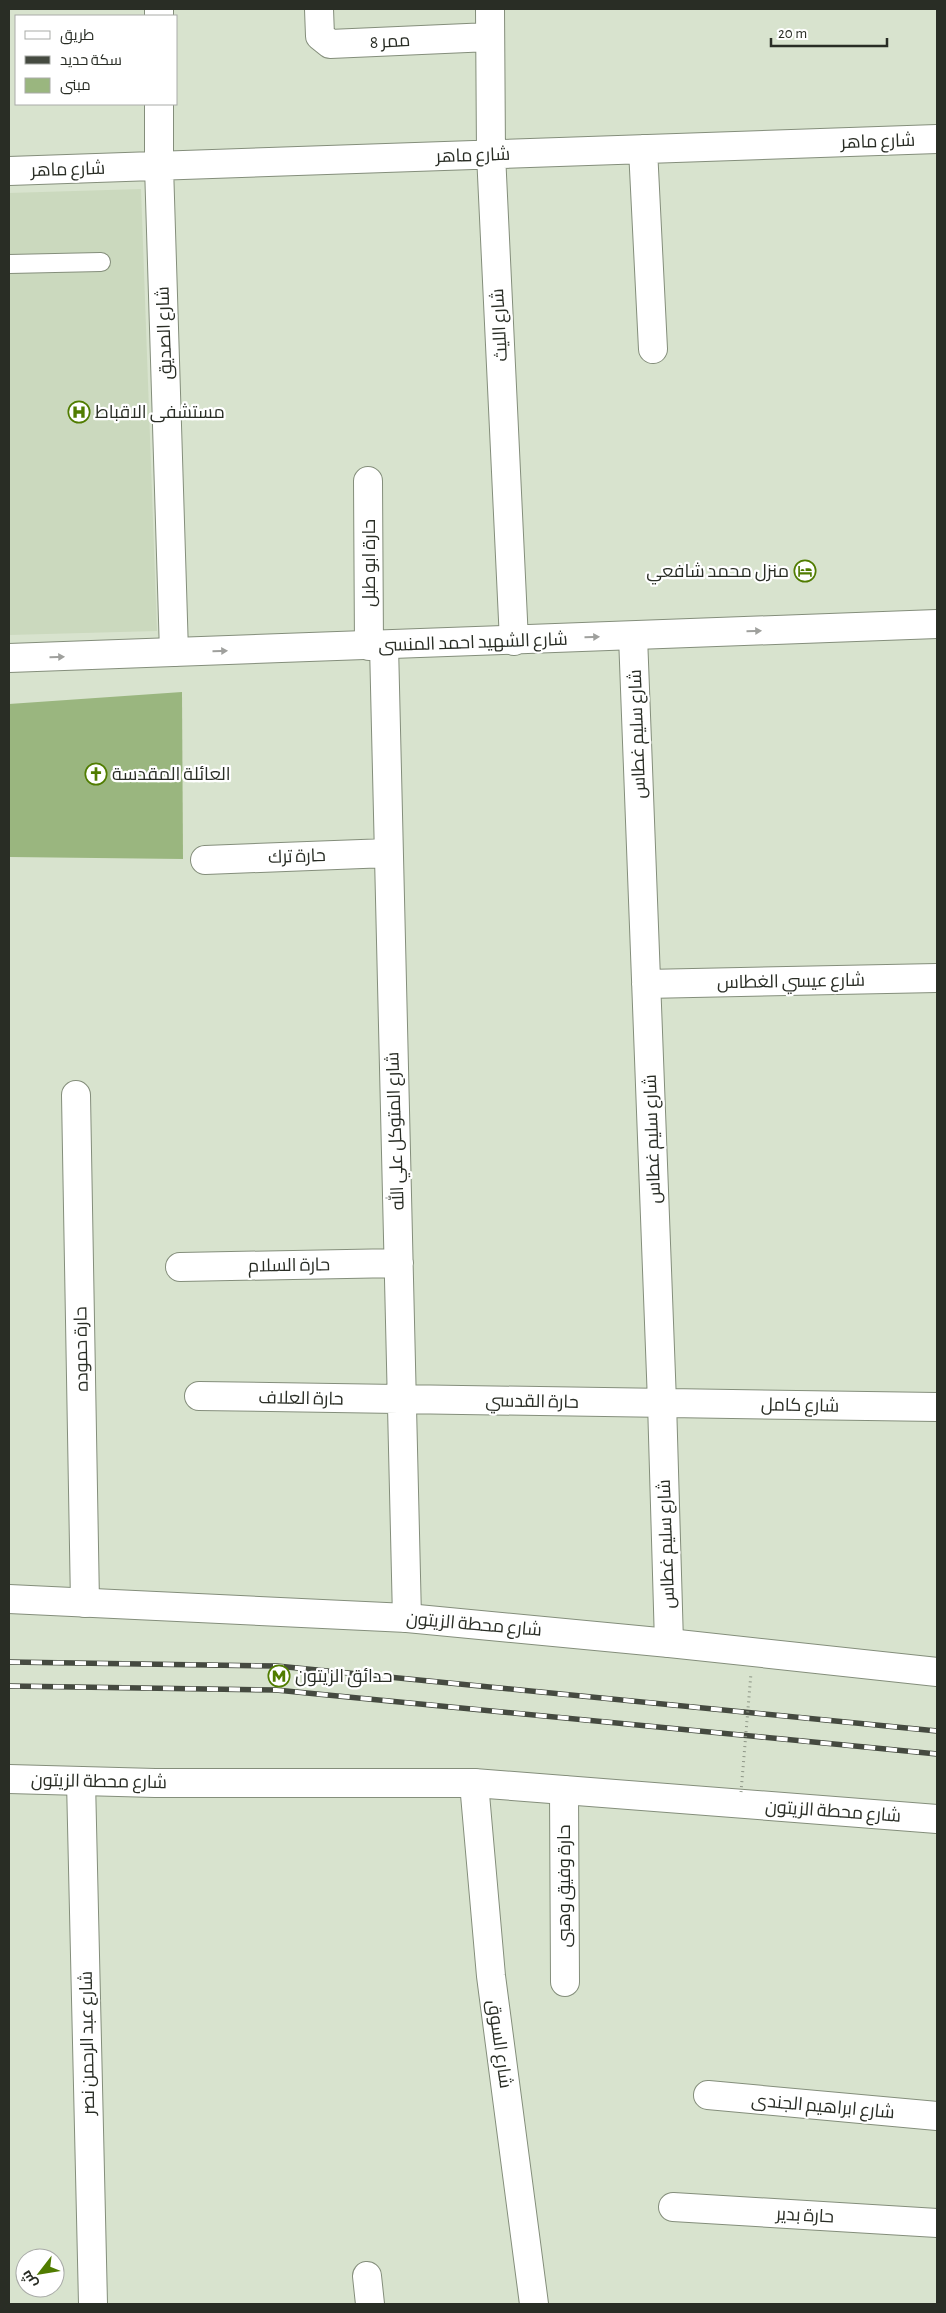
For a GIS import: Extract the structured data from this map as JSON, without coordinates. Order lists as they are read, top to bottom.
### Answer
{
  "streets": {
    "street": [
      "ممر 8",
      "شارع ماهر",
      "شارع الليث",
      "شارع الصديق",
      "حارة ابو طبل",
      "شارع الشهيد احمد المنسى",
      "شارع سليم غطاس",
      "حارة ترك",
      "شارع عيسي الغطاس",
      "شارع المتوكل علي الله",
      "حارة السلام",
      "حارة حموده",
      "حارة العلاف",
      "حارة القدسي",
      "شارع كامل",
      "شارع محطة الزيتون",
      "حارة وفيق وهبى",
      "شارع عبد الرحمن نصر",
      "شارع السوق",
      "شارع ابراهيم الجندى",
      "حارة بدير"
    ]
  },
  "crossings": [
    ["ممر 8", "شارع الليث"],
    ["شارع ماهر", "شارع الليث"],
    ["شارع ماهر", "شارع الصديق"],
    ["شارع الليث", "شارع الشهيد احمد المنسى"],
    ["شارع الصديق", "شارع الشهيد احمد المنسى"],
    ["حارة ابو طبل", "شارع الشهيد احمد المنسى"],
    ["حارة ابو طبل", "شارع المتوكل علي الله"],
    ["شارع الشهيد احمد المنسى", "شارع سليم غطاس"],
    ["شارع الشهيد احمد المنسى", "شارع المتوكل علي الله"],
    ["شارع سليم غطاس", "شارع عيسي الغطاس"],
    ["شارع سليم غطاس", "حارة القدسي"],
    ["شارع سليم غطاس", "شارع كامل"],
    ["شارع سليم غطاس", "شارع محطة الزيتون"],
    ["حارة ترك", "شارع المتوكل علي الله"],
    ["شارع المتوكل علي الله", "حارة السلام"],
    ["شارع المتوكل علي الله", "حارة العلاف"],
    ["شارع المتوكل علي الله", "حارة القدسي"],
    ["شارع المتوكل علي الله", "شارع محطة الزيتون"],
    ["حارة حموده", "شارع محطة الزيتون"],
    ["حارة العلاف", "حارة القدسي"],
    ["حارة القدسي", "شارع كامل"],
    ["شارع محطة الزيتون", "حارة وفيق وهبى"],
    ["شارع محطة الزيتون", "شارع عبد الرحمن نصر"],
    ["شارع محطة الزيتون", "شارع السوق"]
  ],
  "one_way": ["شارع الشهيد احمد المنسى"],
  "places": {
    "hospital": ["مستشفى الاقباط"],
    "hotel": ["منزل محمد شافعي"],
    "church": ["العائلة المقدسة"],
    "metro station": ["حدائق الزيتون"]
  },
  "legend": ["طريق", "سكة حديد", "مبنى"],
  "scale_bar": "20 m",
  "north": "bottom left"
}
